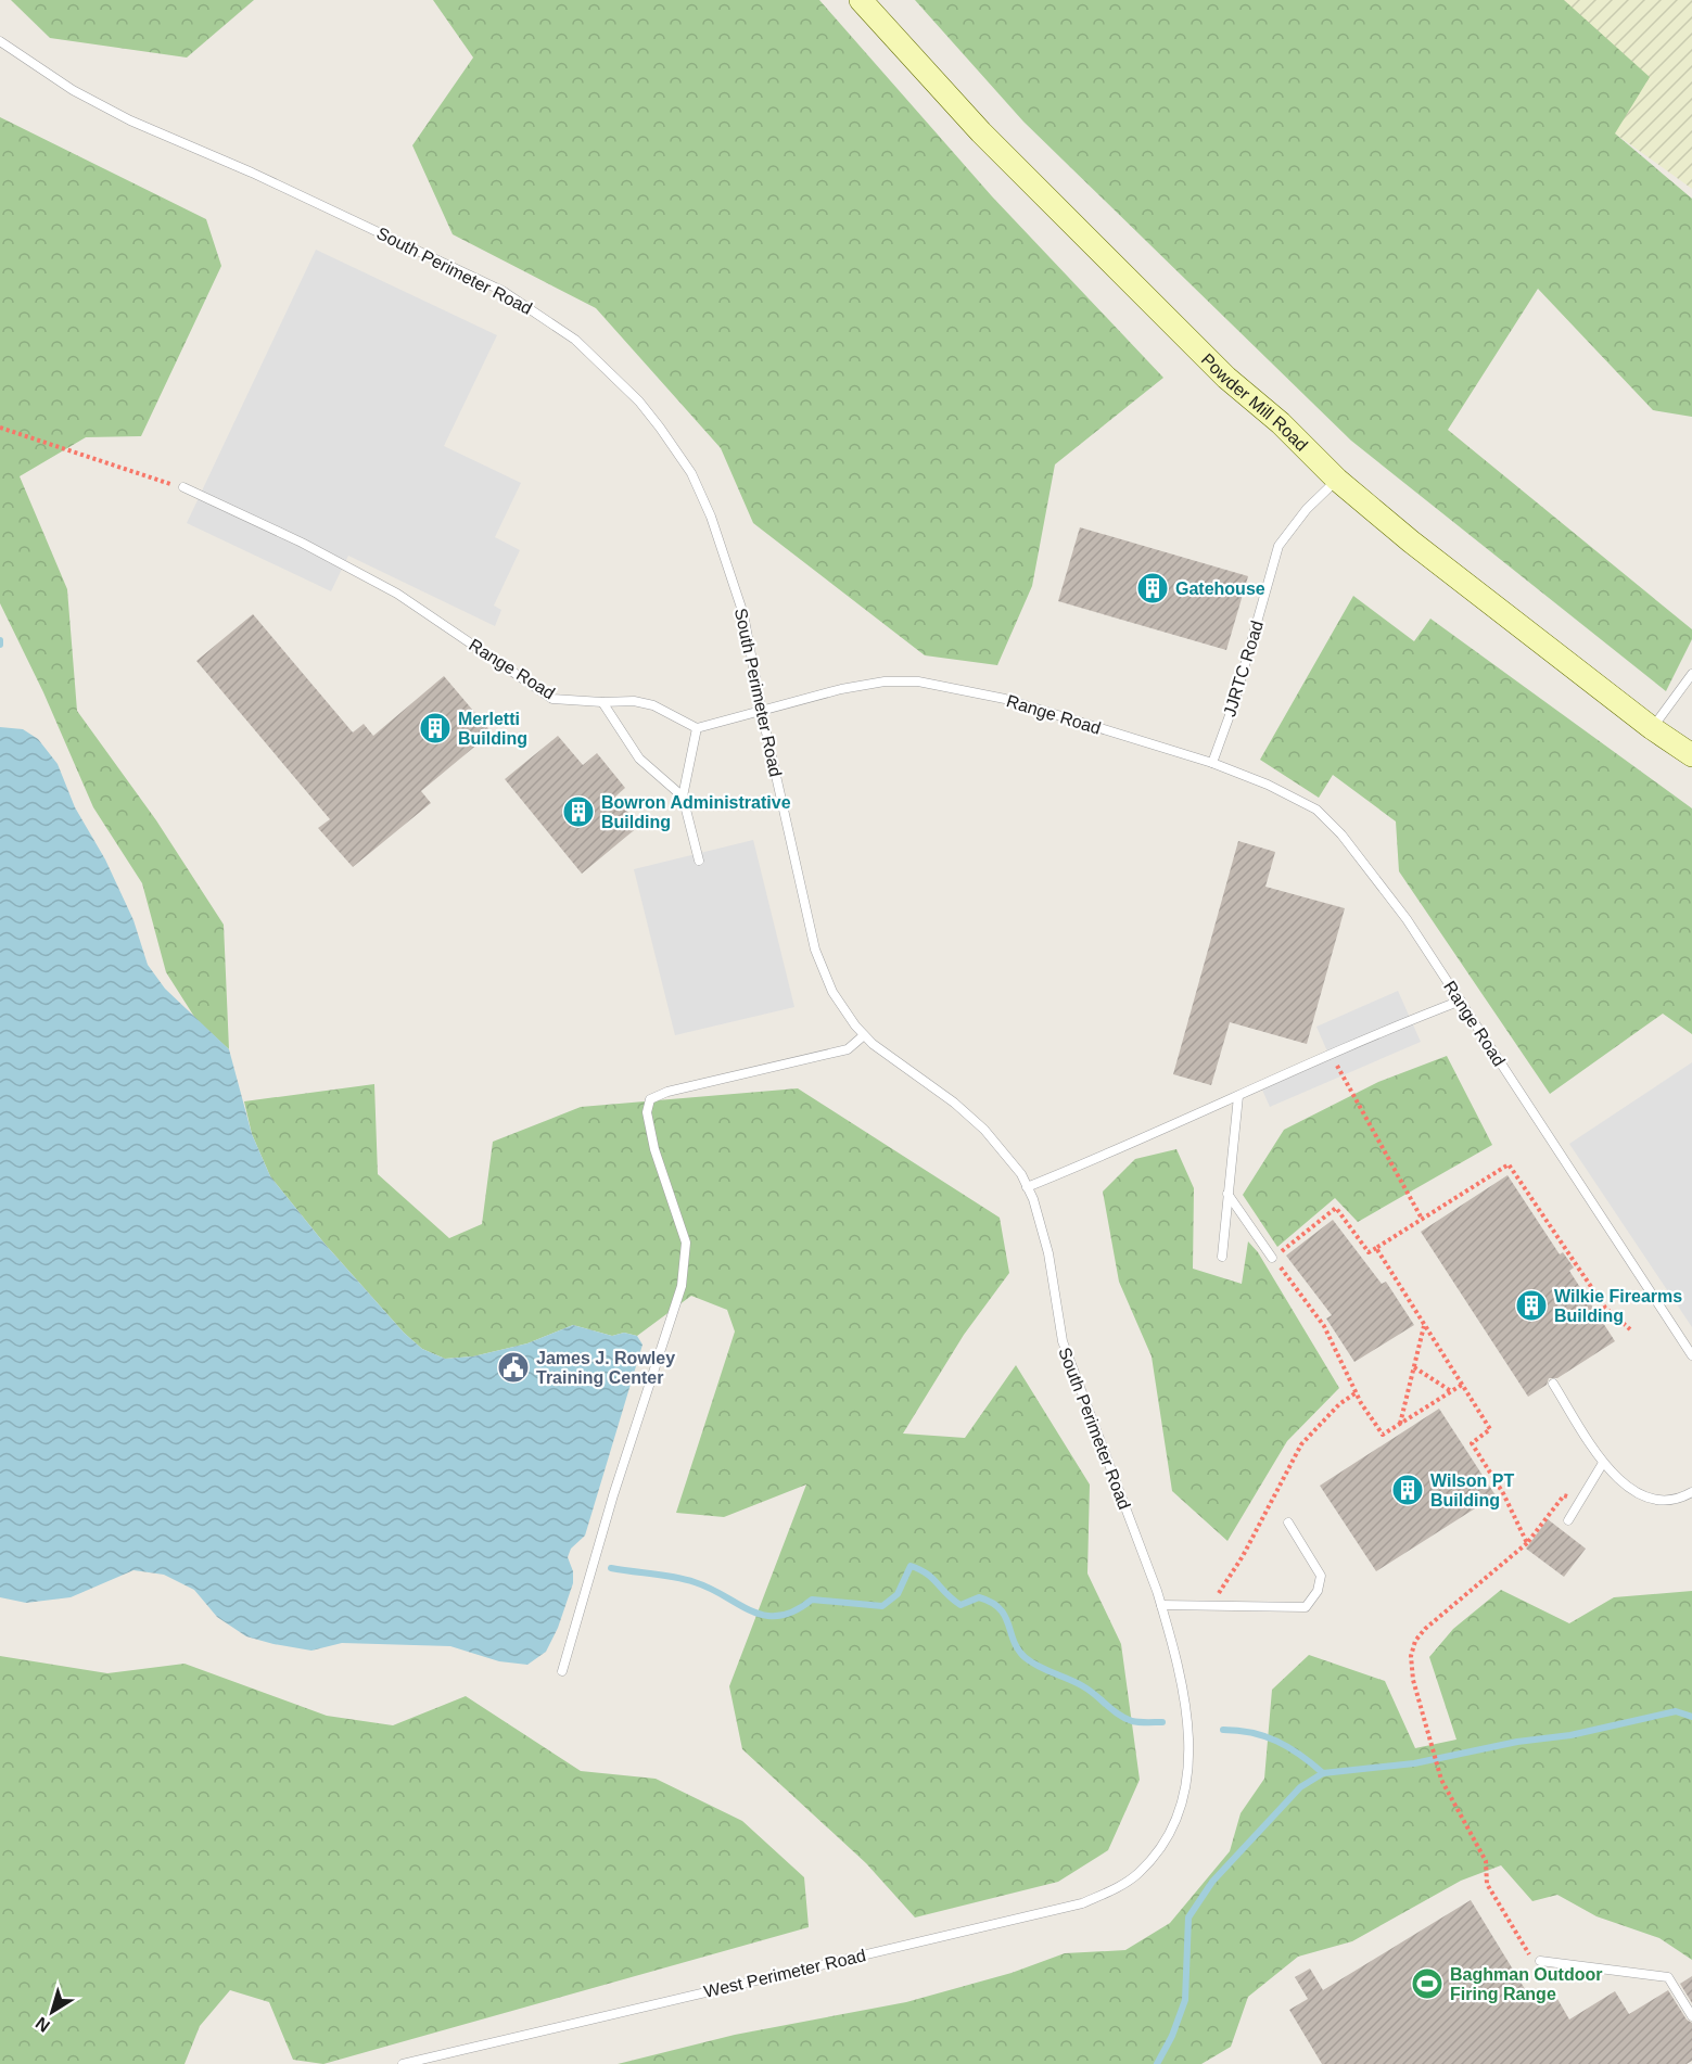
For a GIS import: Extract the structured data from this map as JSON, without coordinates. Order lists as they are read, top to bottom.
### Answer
{
  "streets": {
    "main road": ["Powder Mill Road"],
    "lane": [
      "South Perimeter Road",
      "Range Road",
      "JJRTC Road",
      "West Perimeter Road"
    ]
  },
  "crossings": [
    ["South Perimeter Road", "Range Road"],
    ["South Perimeter Road", "West Perimeter Road"],
    ["Powder Mill Road", "JJRTC Road"],
    ["Range Road", "JJRTC Road"]
  ],
  "places": {
    "building": [
      "Gatehouse",
      "Merletti Building",
      "Bowron Administrative Building",
      "Wilkie Firearms Building",
      "Wilson PT Building"
    ],
    "public building": ["James J. Rowley Training Center"],
    "sports": ["Baghman Outdoor Firing Range"]
  },
  "north": "bottom left"
}
